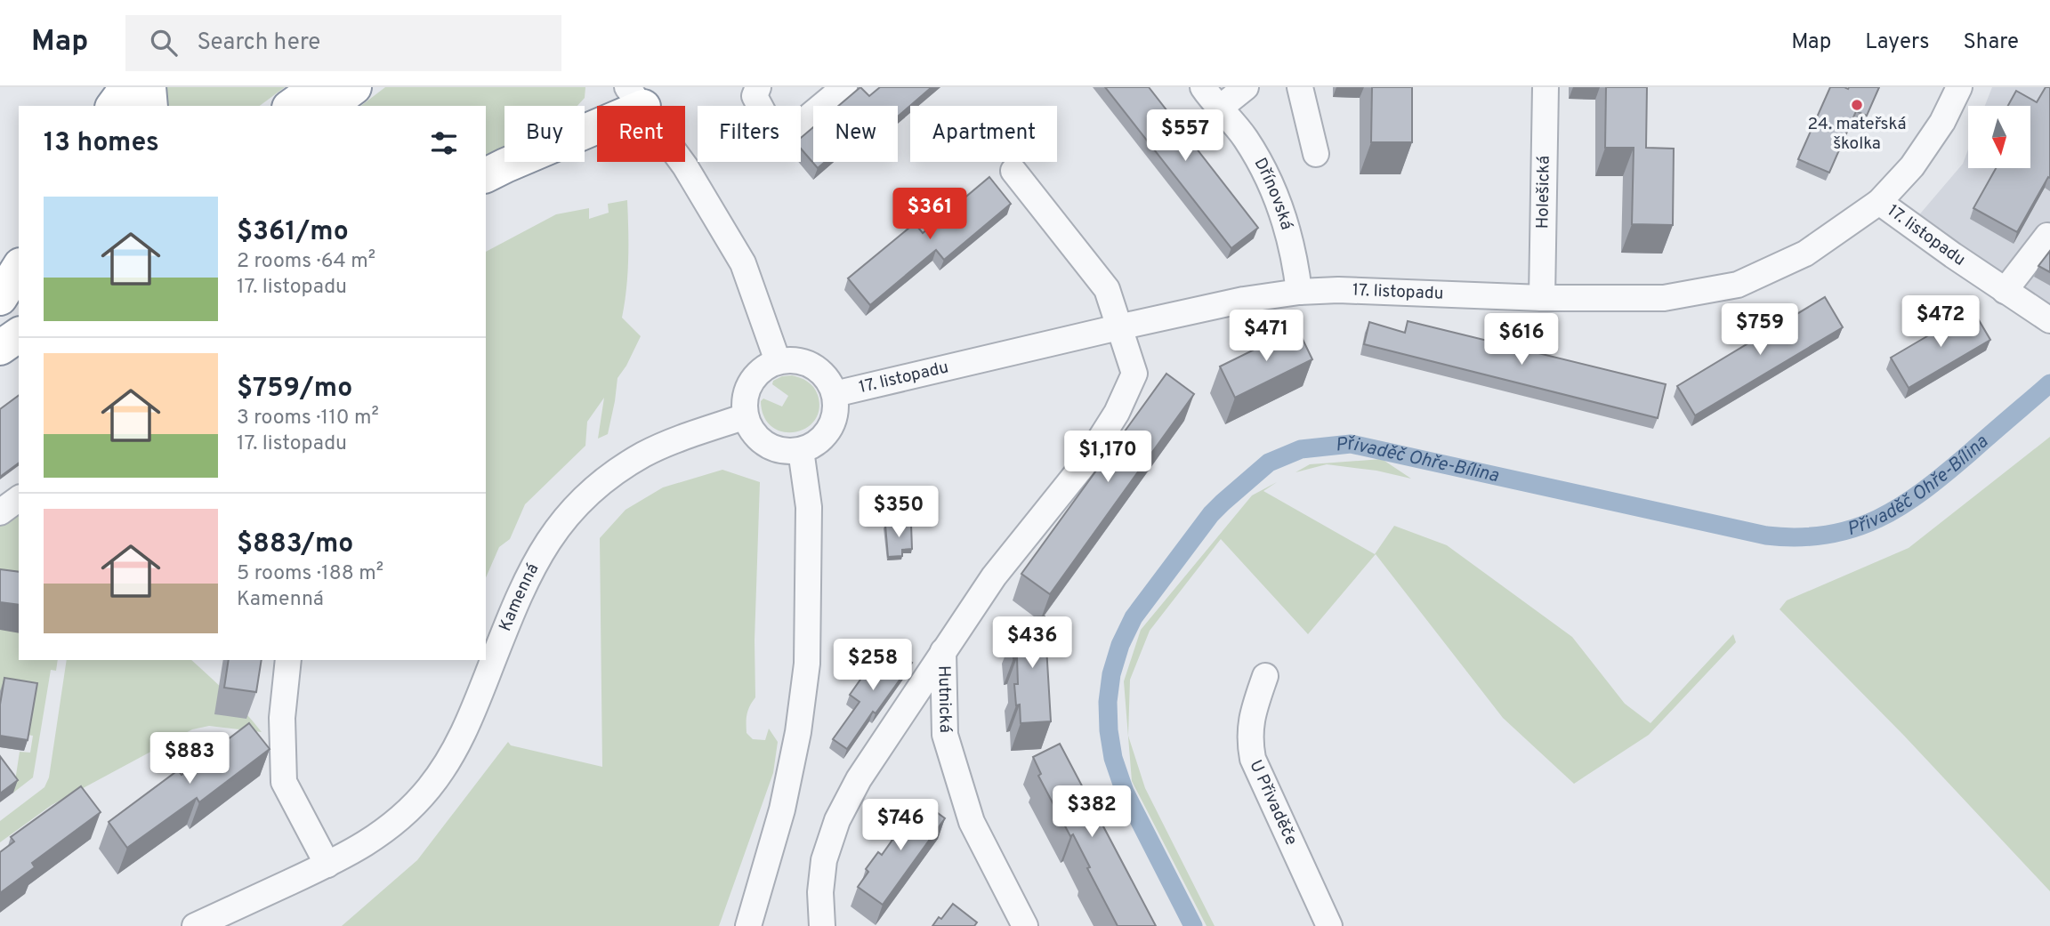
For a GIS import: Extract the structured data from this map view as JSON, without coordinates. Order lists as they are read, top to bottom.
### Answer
{
  "streets": {
    "street": [
      "Holešická",
      "Dřínovská",
      "17. listopadu",
      "Kamenná",
      "Hutnická",
      "U Přivaděče"
    ]
  },
  "crossings": [
    ["Holešická", "17. listopadu"],
    ["Dřínovská", "17. listopadu"],
    ["17. listopadu", "Kamenná"]
  ],
  "water": ["Přivaděč Ohře-Bílina"],
  "places": ["24. mateřská školka"],
  "north": "bottom",
  "page": {
    "header": "Map",
    "search": "Search here",
    "nav": ["Map", "Layers", "Share"],
    "chip": [
      "Buy",
      "Rent",
      "Filters",
      "New",
      "Apartment"
    ],
    "heading": "13 homes",
    "price": [
      "$557",
      "$361",
      "$472",
      "$759",
      "$471",
      "$616",
      "$1,170",
      "$350",
      "$436",
      "$258",
      "$883",
      "$382",
      "$746"
    ],
    "list": [
      {
        "name": "$361/mo",
        "note": "2 rooms · 64 m² · 17. listopadu"
      },
      {
        "name": "$759/mo",
        "note": "3 rooms · 110 m² · 17. listopadu"
      },
      {
        "name": "$883/mo",
        "note": "5 rooms · 188 m² · Kamenná"
      }
    ]
  }
}
